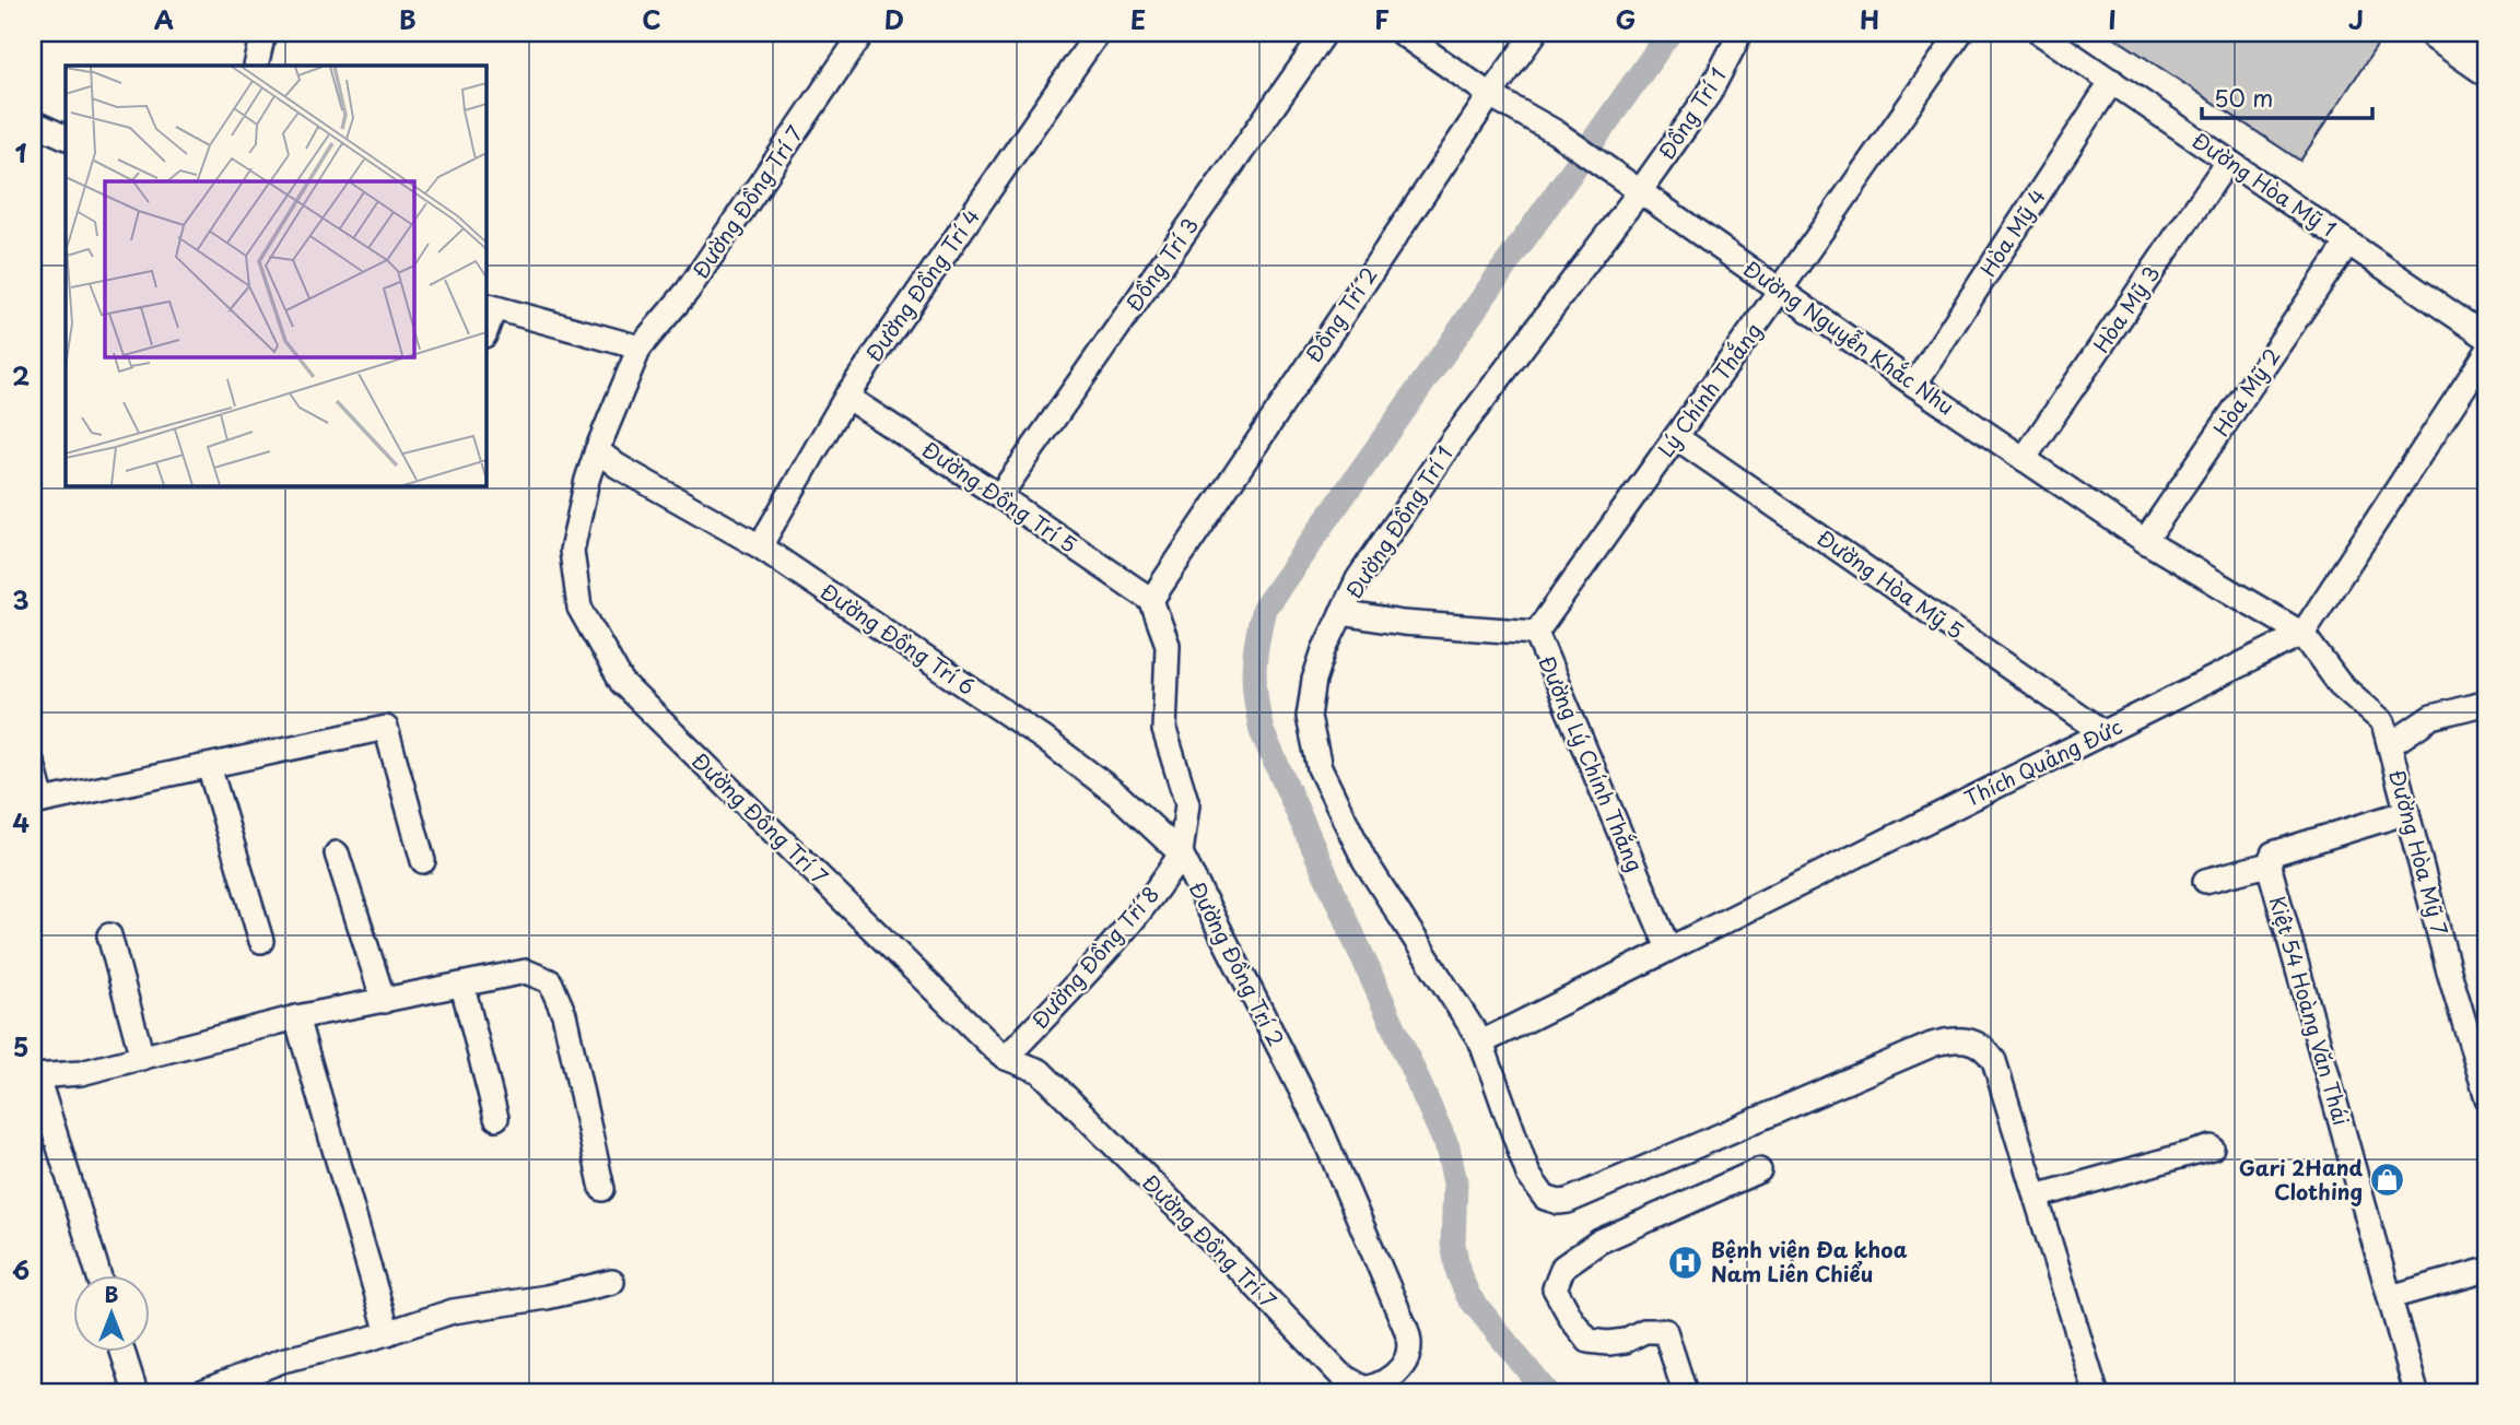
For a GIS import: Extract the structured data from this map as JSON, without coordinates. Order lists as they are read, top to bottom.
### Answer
{
  "streets": {
    "street": [
      "Đồng Trí 1",
      "Đường Hòa Mỹ 1",
      "Đường Đồng Trí 7",
      "Hòa Mỹ 4",
      "Đồng Trí 3",
      "Đường Đồng Trí 4",
      "Hòa Mỹ 3",
      "Đồng Trí 2",
      "Đường Nguyễn Khắc Nhu",
      "Lý Chính Thắng",
      "Hòa Mỹ 2",
      "Đường Đồng Trí 5",
      "Đường Đồng Trí 1",
      "Đường Hòa Mỹ 5",
      "Đường Đồng Trí 6",
      "Thích Quảng Đức",
      "Đường Lý Chính Thắng",
      "Đường Hòa Mỹ 7",
      "Đường Đồng Trí 8",
      "Đường Đồng Trí 2",
      "Kiệt 54 Hoàng Văn Thái"
    ]
  },
  "crossings": [
    ["Đồng Trí 1", "Đường Nguyễn Khắc Nhu"],
    ["Đồng Trí 1", "Đường Đồng Trí 1"],
    ["Đường Hòa Mỹ 1", "Hòa Mỹ 4"],
    ["Đường Hòa Mỹ 1", "Hòa Mỹ 3"],
    ["Đường Hòa Mỹ 1", "Hòa Mỹ 2"],
    ["Đường Đồng Trí 7", "Đường Đồng Trí 6"],
    ["Đường Đồng Trí 7", "Đường Đồng Trí 8"],
    ["Đường Đồng Trí 7", "Đường Đồng Trí 2"],
    ["Hòa Mỹ 4", "Đường Nguyễn Khắc Nhu"],
    ["Đồng Trí 3", "Đường Đồng Trí 5"],
    ["Đường Đồng Trí 4", "Đường Đồng Trí 5"],
    ["Đường Đồng Trí 4", "Đường Đồng Trí 6"],
    ["Hòa Mỹ 3", "Đường Nguyễn Khắc Nhu"],
    ["Đồng Trí 2", "Đường Nguyễn Khắc Nhu"],
    ["Đồng Trí 2", "Đường Đồng Trí 5"],
    ["Đường Nguyễn Khắc Nhu", "Lý Chính Thắng"],
    ["Đường Nguyễn Khắc Nhu", "Hòa Mỹ 2"],
    ["Đường Nguyễn Khắc Nhu", "Đường Đồng Trí 1"],
    ["Đường Nguyễn Khắc Nhu", "Thích Quảng Đức"],
    ["Đường Nguyễn Khắc Nhu", "Đường Hòa Mỹ 7"],
    ["Lý Chính Thắng", "Đường Hòa Mỹ 5"],
    ["Lý Chính Thắng", "Đường Lý Chính Thắng"],
    ["Đường Đồng Trí 1", "Thích Quảng Đức"],
    ["Đường Đồng Trí 1", "Đường Lý Chính Thắng"],
    ["Đường Hòa Mỹ 5", "Thích Quảng Đức"],
    ["Đường Đồng Trí 6", "Đường Đồng Trí 8"],
    ["Đường Đồng Trí 6", "Đường Đồng Trí 2"],
    ["Thích Quảng Đức", "Đường Lý Chính Thắng"],
    ["Thích Quảng Đức", "Đường Hòa Mỹ 7"],
    ["Đường Đồng Trí 8", "Đường Đồng Trí 2"]
  ],
  "places": {
    "shop": ["Gari 2Hand Clothing"],
    "hospital": ["Bệnh viện Đa khoa Nam Liên Chiểu"]
  },
  "scale_bar": "50 m",
  "north": "top",
  "grid": {
    "columns": [
      "A",
      "B",
      "C",
      "D",
      "E",
      "F",
      "G",
      "H",
      "I",
      "J"
    ],
    "rows": [
      "1",
      "2",
      "3",
      "4",
      "5",
      "6"
    ]
  }
}
